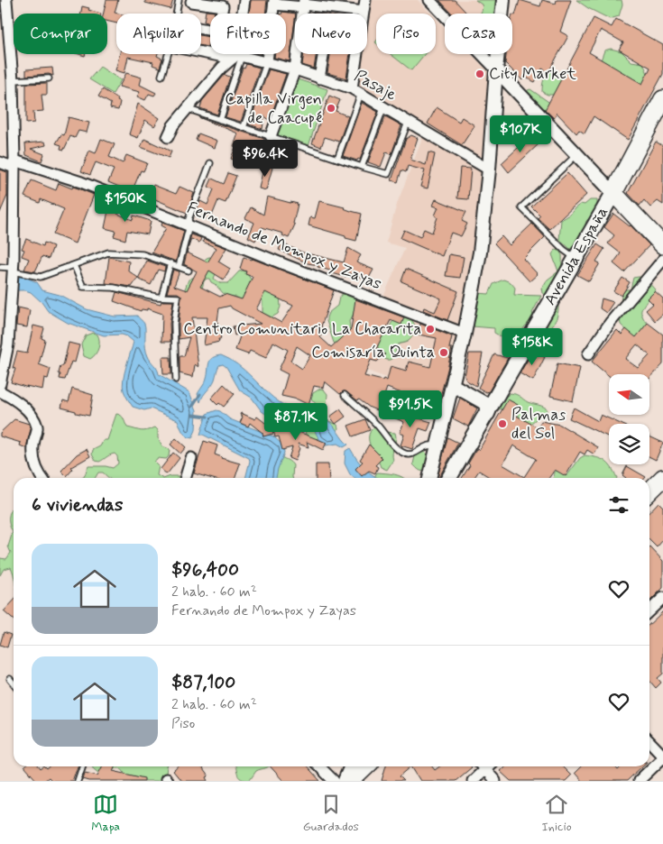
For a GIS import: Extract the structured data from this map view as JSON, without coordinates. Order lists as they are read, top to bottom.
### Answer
{
  "streets": {
    "highway": ["Avenida España"],
    "street": ["Pasaje", "Fernando de Mompox y Zayas"]
  },
  "places": [
    "City Market",
    "Capilla Virgen de Caacupé",
    "Centro Comunitario La Chacarita",
    "Comisaría Quinta",
    "Palmas del Sol"
  ],
  "north": "left",
  "page": {
    "chip": [
      "Comprar",
      "Alquilar",
      "Filtros",
      "Nuevo",
      "Piso",
      "Casa"
    ],
    "price": [
      "$107K",
      "$96.4K",
      "$150K",
      "$158K",
      "$91.5K",
      "$87.1K"
    ],
    "heading": "6 viviendas",
    "list": [
      {
        "name": "$96,400",
        "note": "2 hab. · 60 m² · Fernando de Mompox y Zayas"
      },
      {
        "name": "$87,100",
        "note": "2 hab. · 60 m² · Piso"
      }
    ],
    "tabs": ["Mapa", "Guardados", "Inicio"]
  }
}
